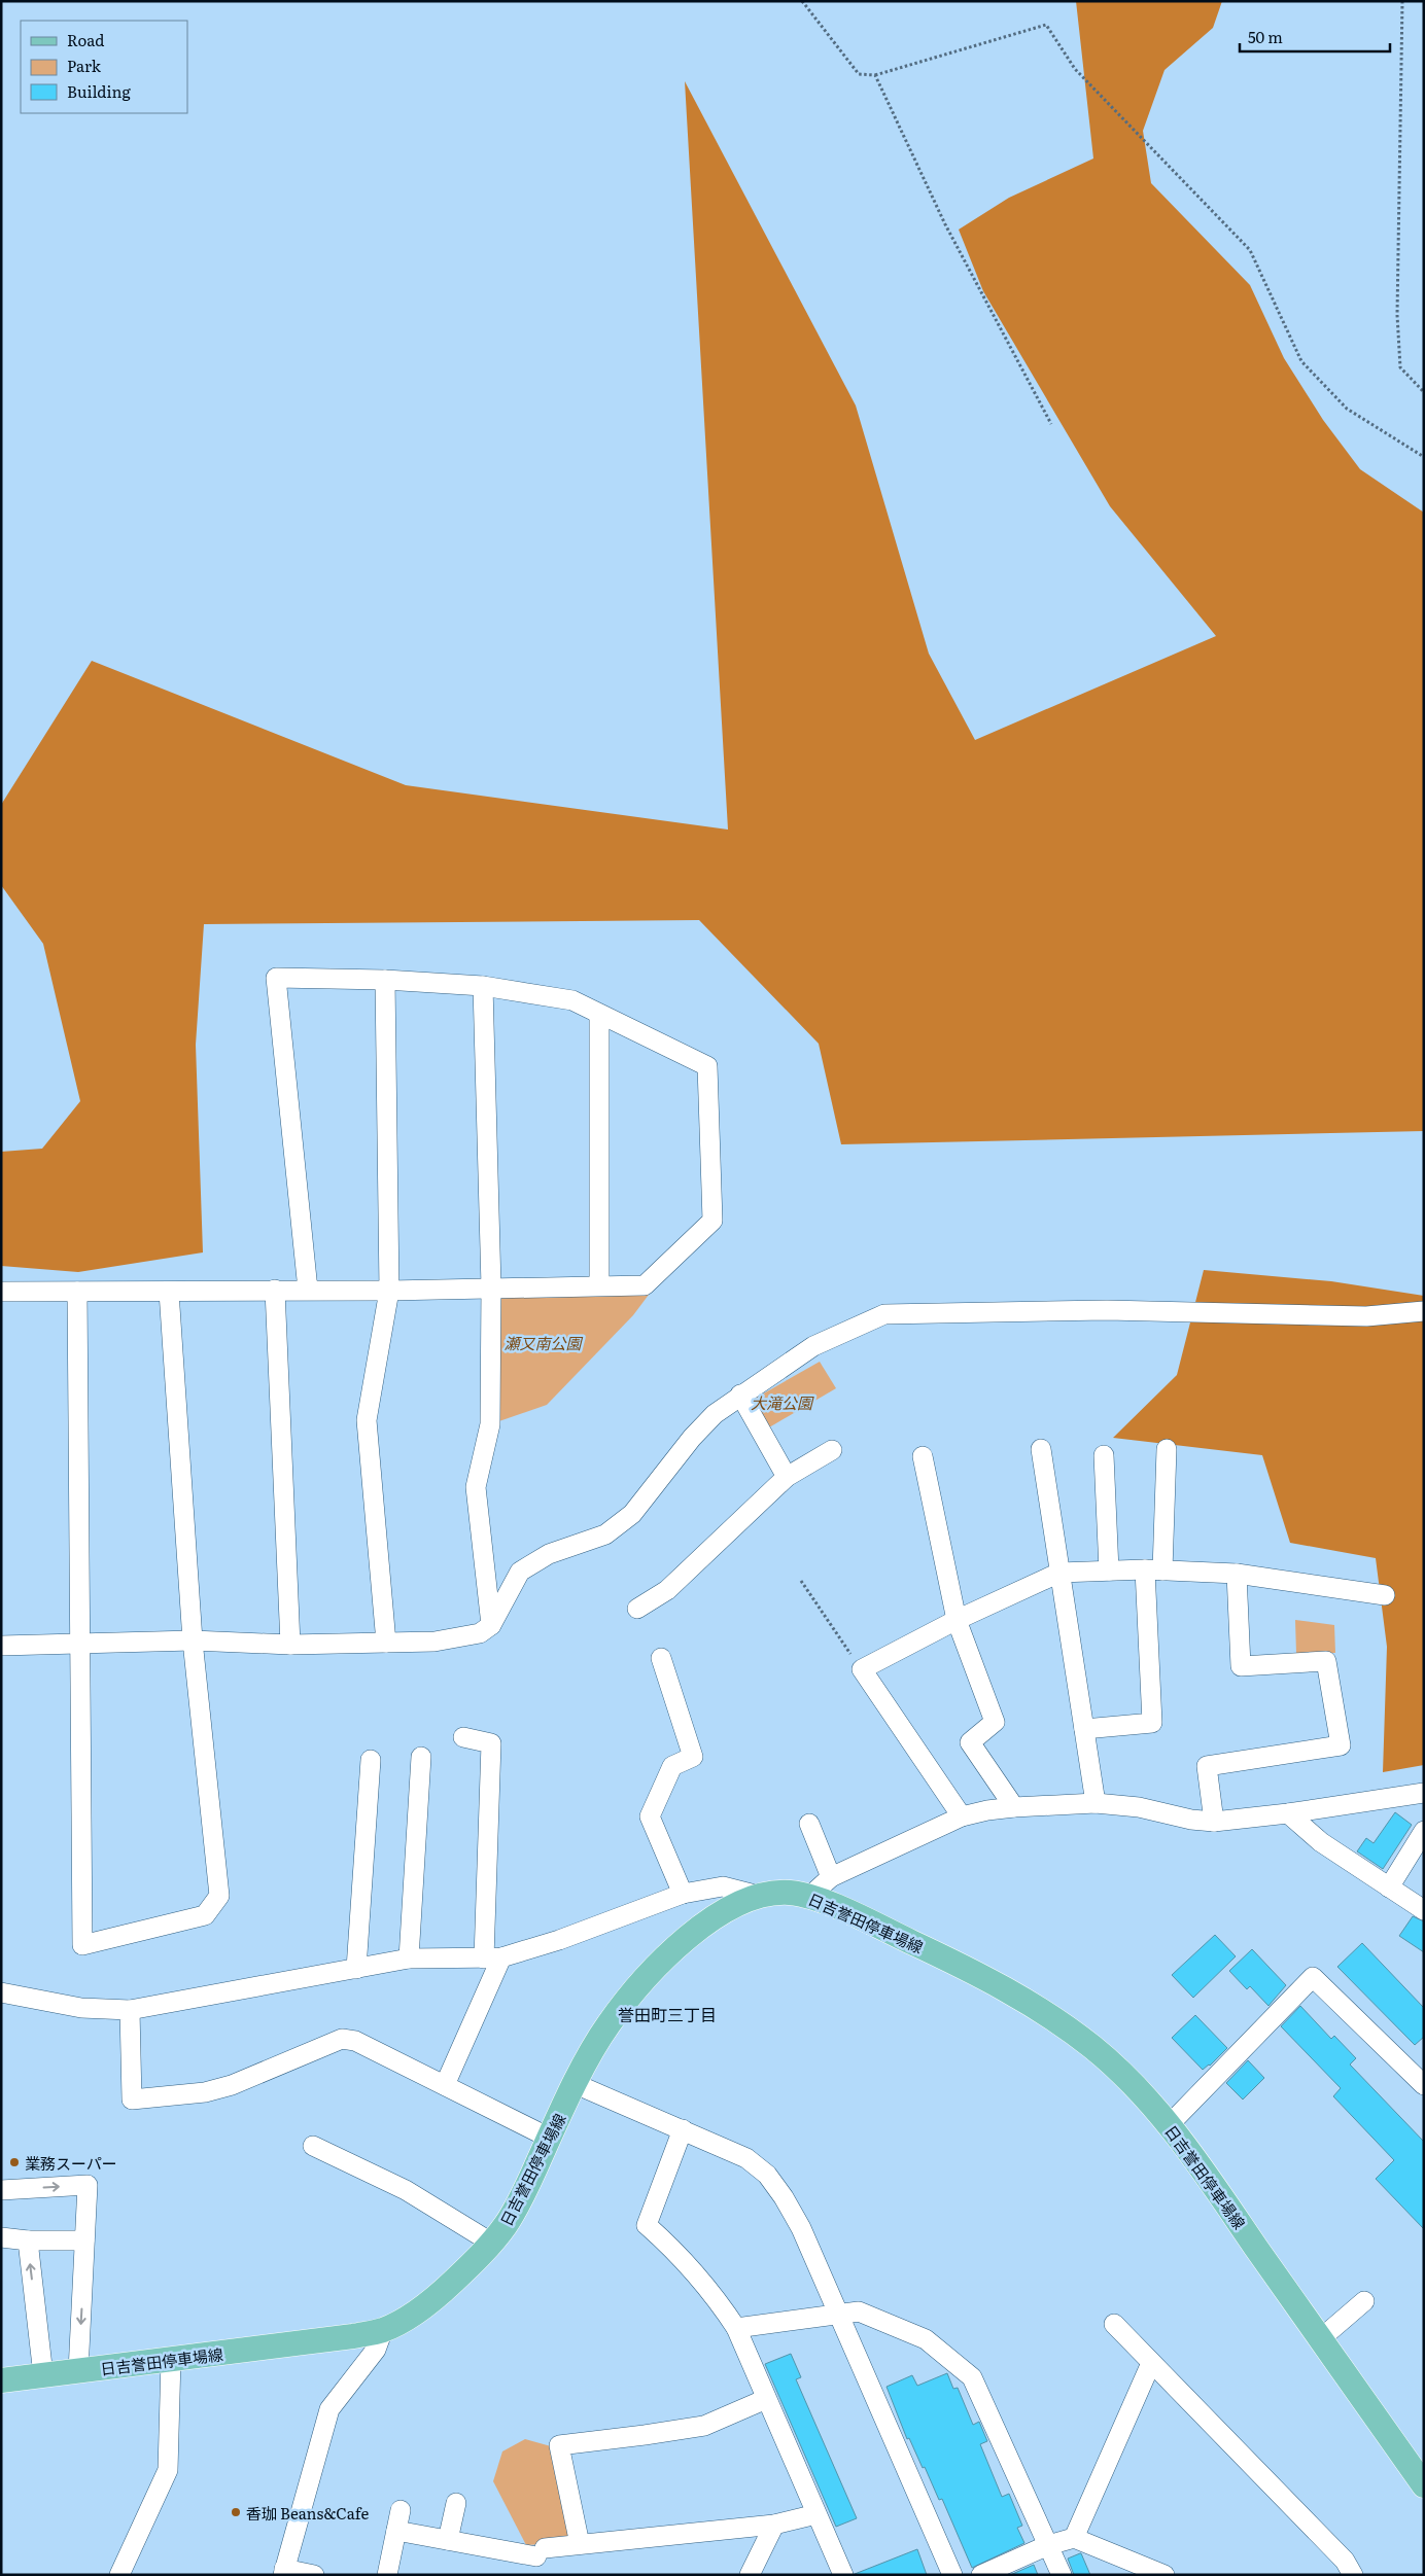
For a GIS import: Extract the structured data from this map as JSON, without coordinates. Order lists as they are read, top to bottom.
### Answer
{
  "streets": {
    "main road": ["日吉誉田停車場線"]
  },
  "districts": ["誉田町三丁目"],
  "parks": ["瀬又南公園", "大滝公園"],
  "places": ["業務スーパー", "香珈 Beans&Cafe"],
  "legend": ["Road", "Park", "Building"],
  "scale_bar": "50 m"
}
